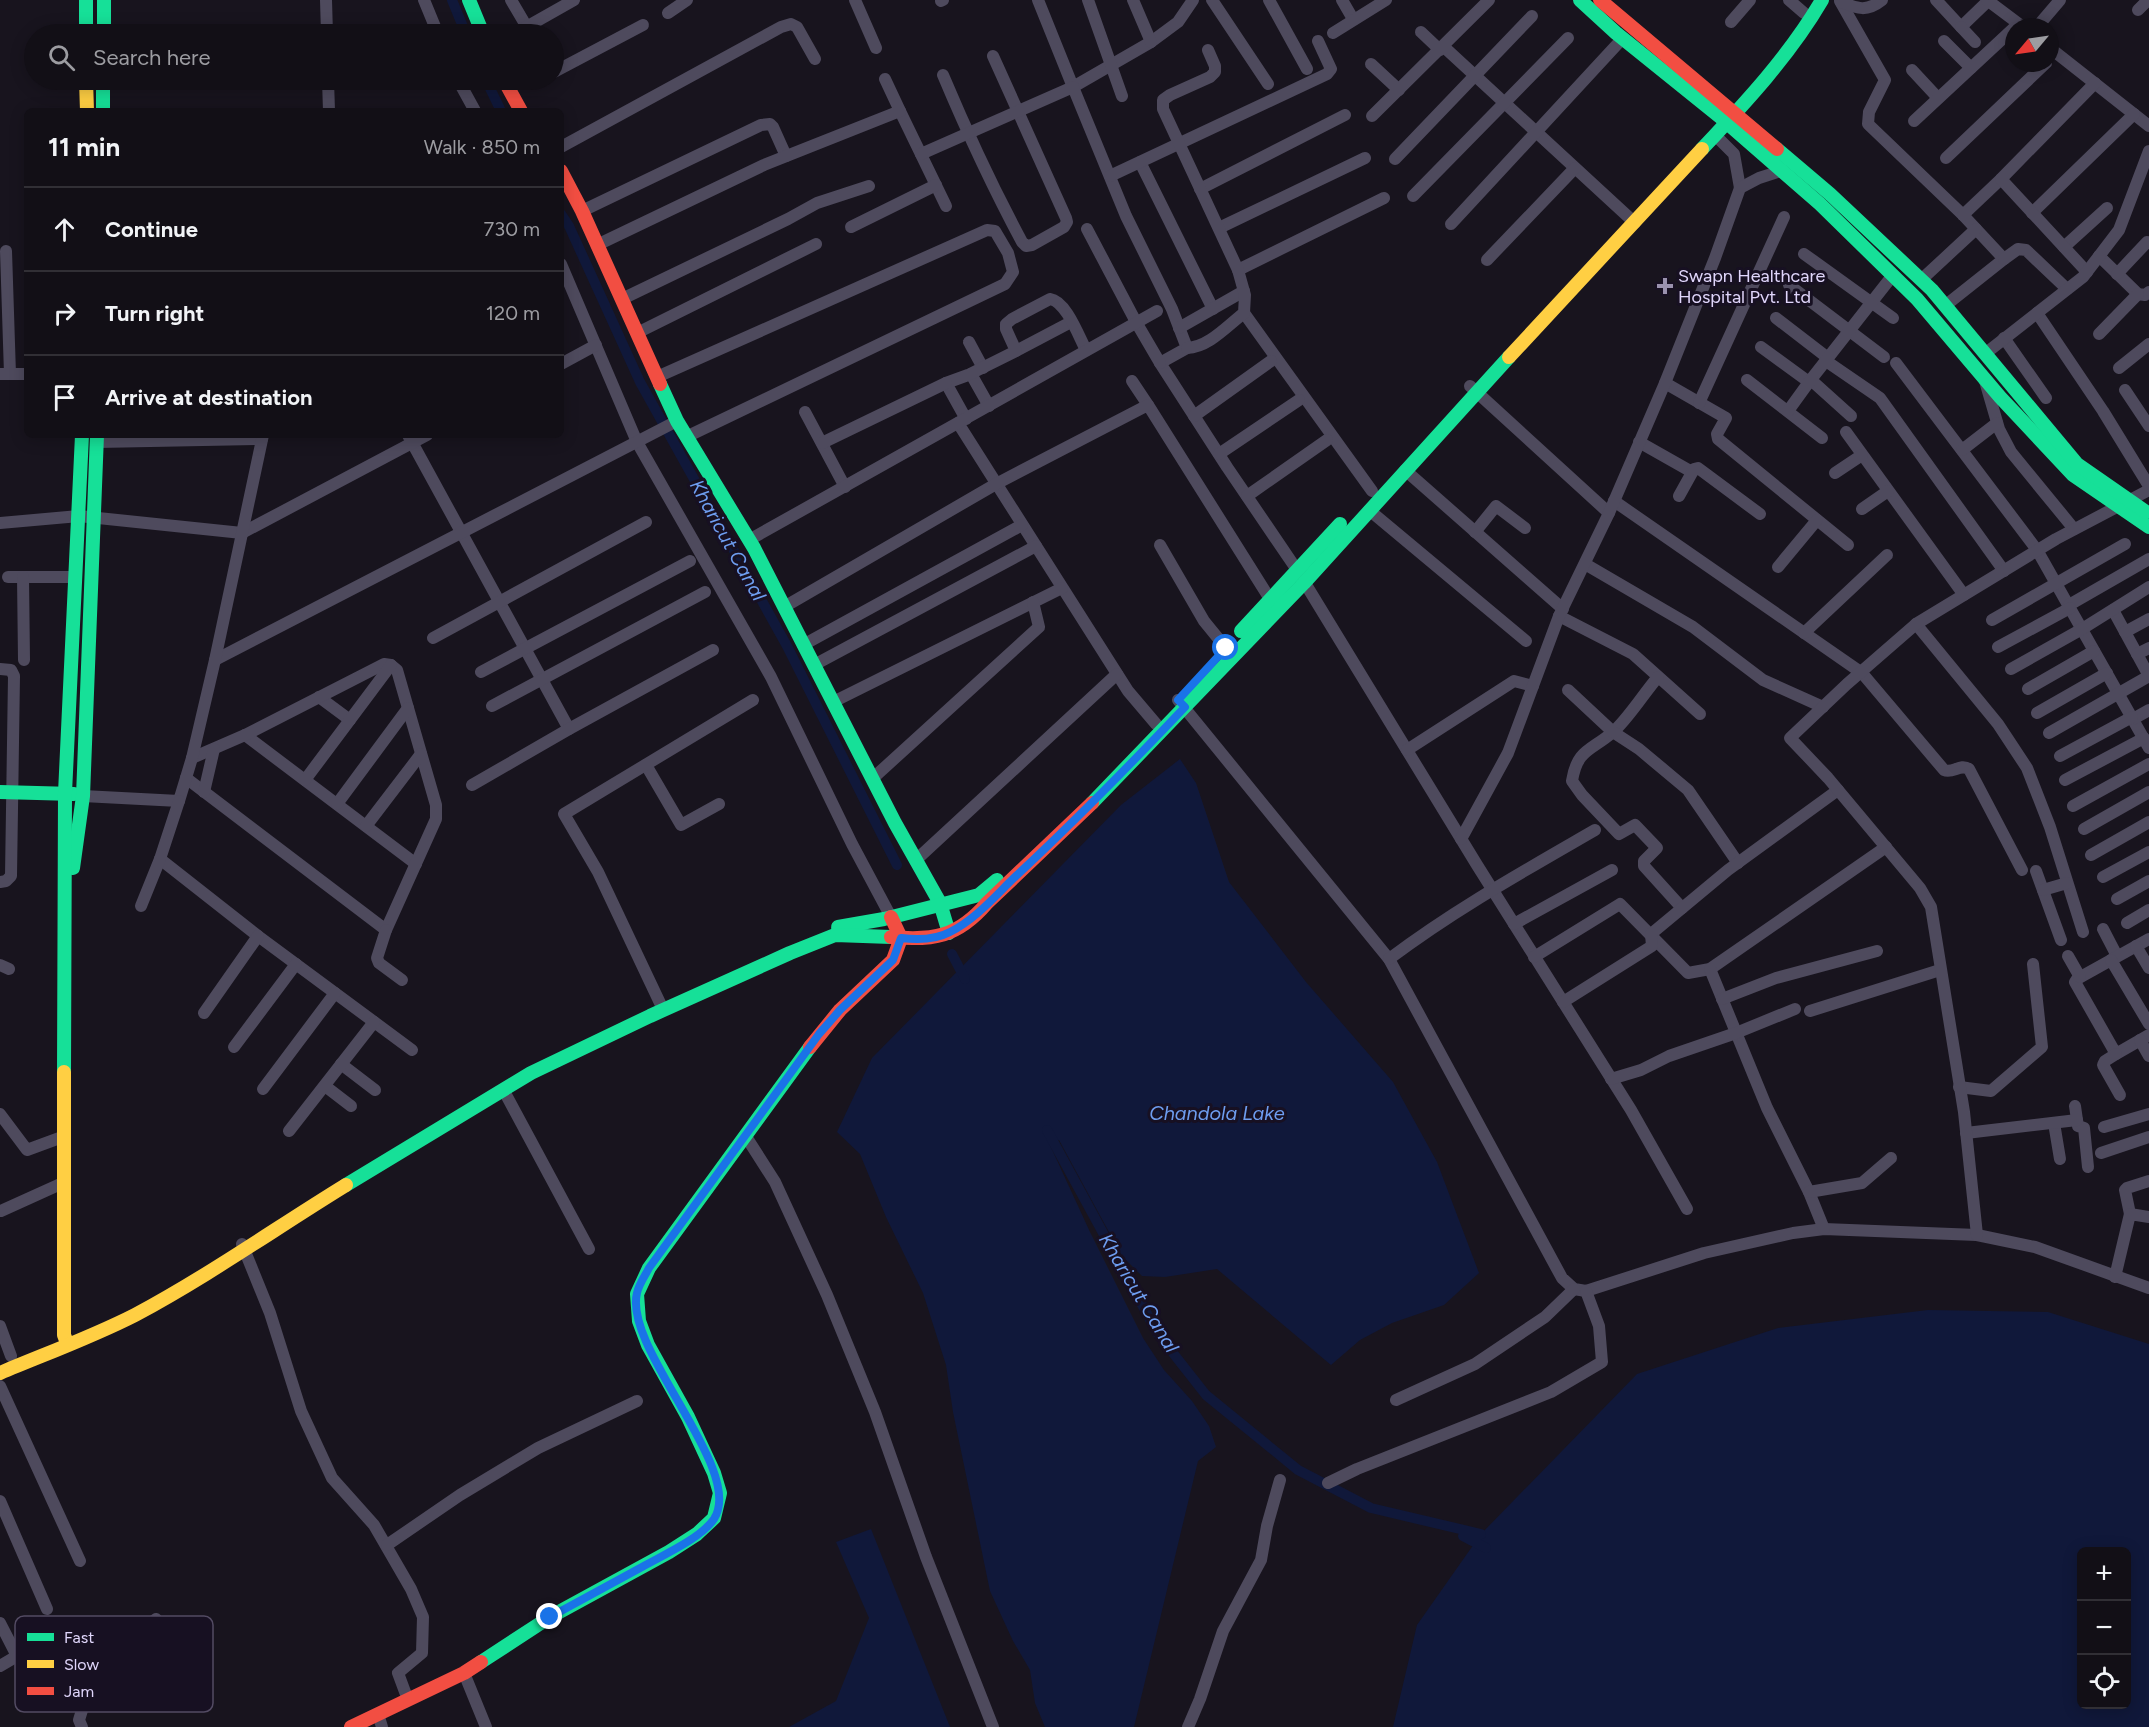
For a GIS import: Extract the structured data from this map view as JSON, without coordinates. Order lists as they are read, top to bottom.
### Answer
{
  "water": ["Kharicut Canal", "Chandola Lake"],
  "places": {
    "health": ["Swapn Healthcare Hospital Pvt. Ltd"]
  },
  "legend": ["Fast", "Slow", "Jam"],
  "north": "bottom left",
  "page": {
    "search": "Search here",
    "heading": ["11 min", "Walk · 850 m"],
    "list": [
      ["Continue", "730 m"],
      ["Turn right", "120 m"],
      "Arrive at destination"
    ],
    "map_buttons": ["+", "−"]
  }
}
